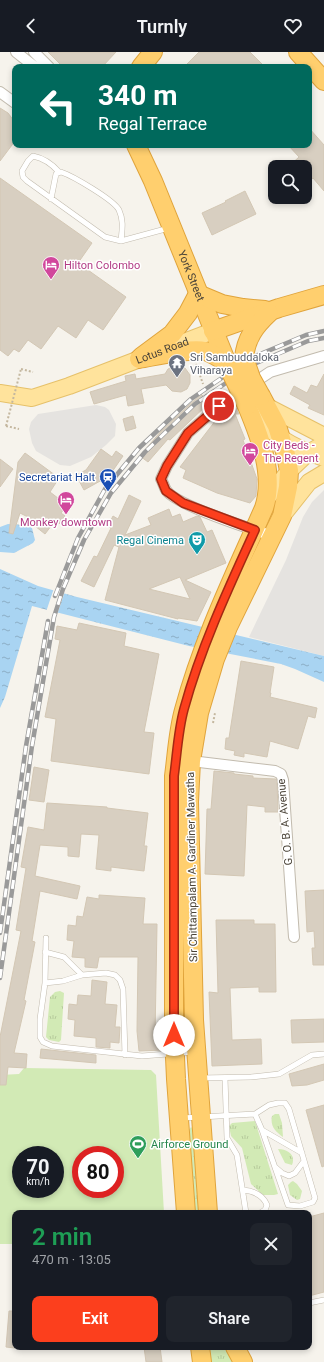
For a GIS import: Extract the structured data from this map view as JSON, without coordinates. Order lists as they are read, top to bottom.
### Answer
{
  "streets": {
    "highway": ["York Street", "Lotus Road", "Sir Chittampalam A. Gardiner Mawatha"],
    "street": ["G. O. B. A. Avenue"]
  },
  "crossings": [
    ["York Street", "Lotus Road"],
    ["York Street", "Sir Chittampalam A. Gardiner Mawatha"],
    ["G. O. B. A. Avenue", "Sir Chittampalam A. Gardiner Mawatha"]
  ],
  "places": {
    "hotel": ["Hilton Colombo", "City Beds - The Regent", "Monkey downtown"],
    "temple": ["Sri Sambuddaloka Viharaya"],
    "station": ["Secretariat Halt"],
    "theatre": ["Regal Cinema"],
    "sports": ["Airforce Ground"]
  },
  "page": {
    "header": "Turnly",
    "turn": ["340 m", "Regal Terrace"],
    "speed": "70 km/h",
    "limit": "80",
    "heading": ["2 min", "470 m · 13:05"],
    "buttons": ["Exit", "Share"]
  }
}
